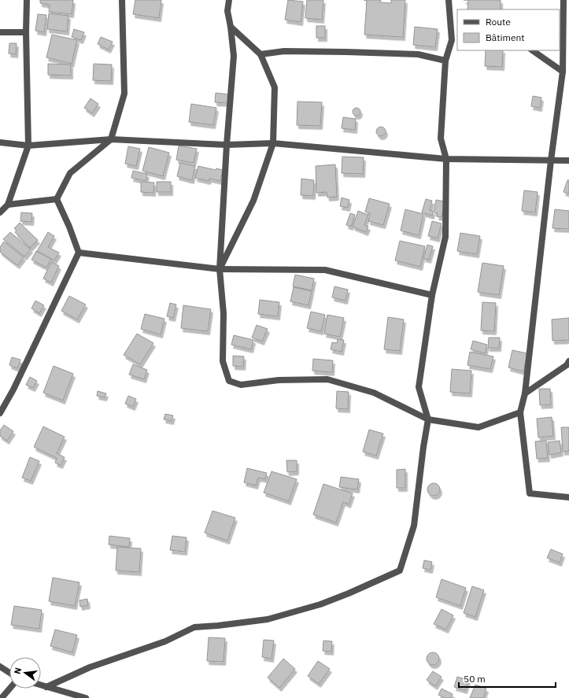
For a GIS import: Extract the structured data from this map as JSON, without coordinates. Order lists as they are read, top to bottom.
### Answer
{
  "legend": ["Route", "Bâtiment"],
  "scale_bar": "50 m",
  "north": "left"
}
